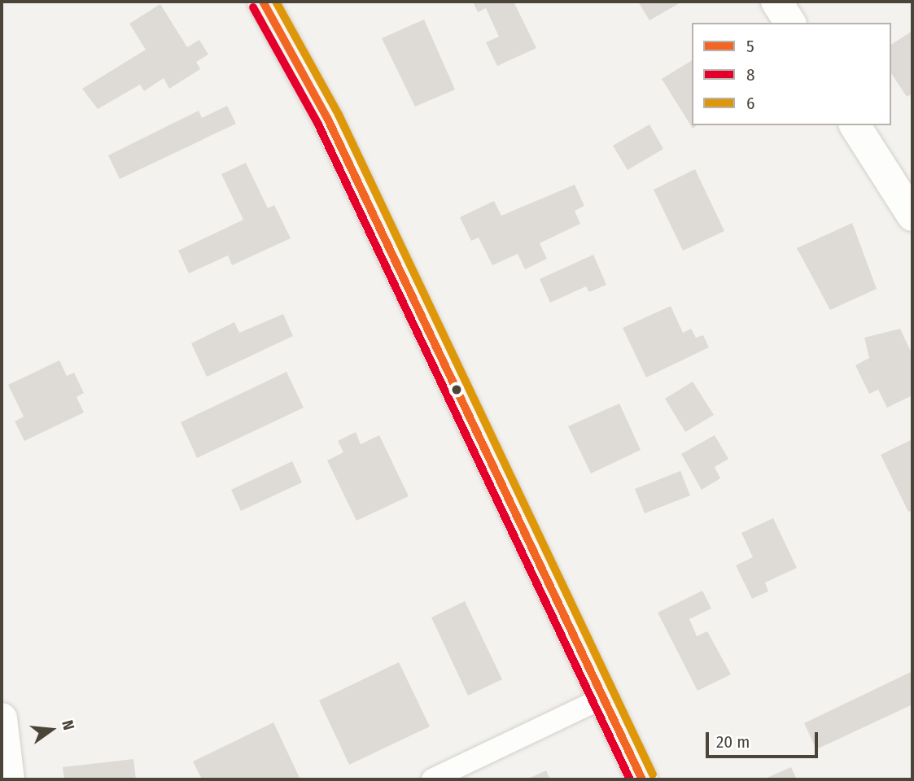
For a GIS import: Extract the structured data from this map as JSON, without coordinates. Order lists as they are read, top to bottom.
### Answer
{
  "lines": ["transit line 5", "transit line 6", "transit line 8"],
  "legend": ["5", "8", "6"],
  "scale_bar": "20 m",
  "north": "right"
}
